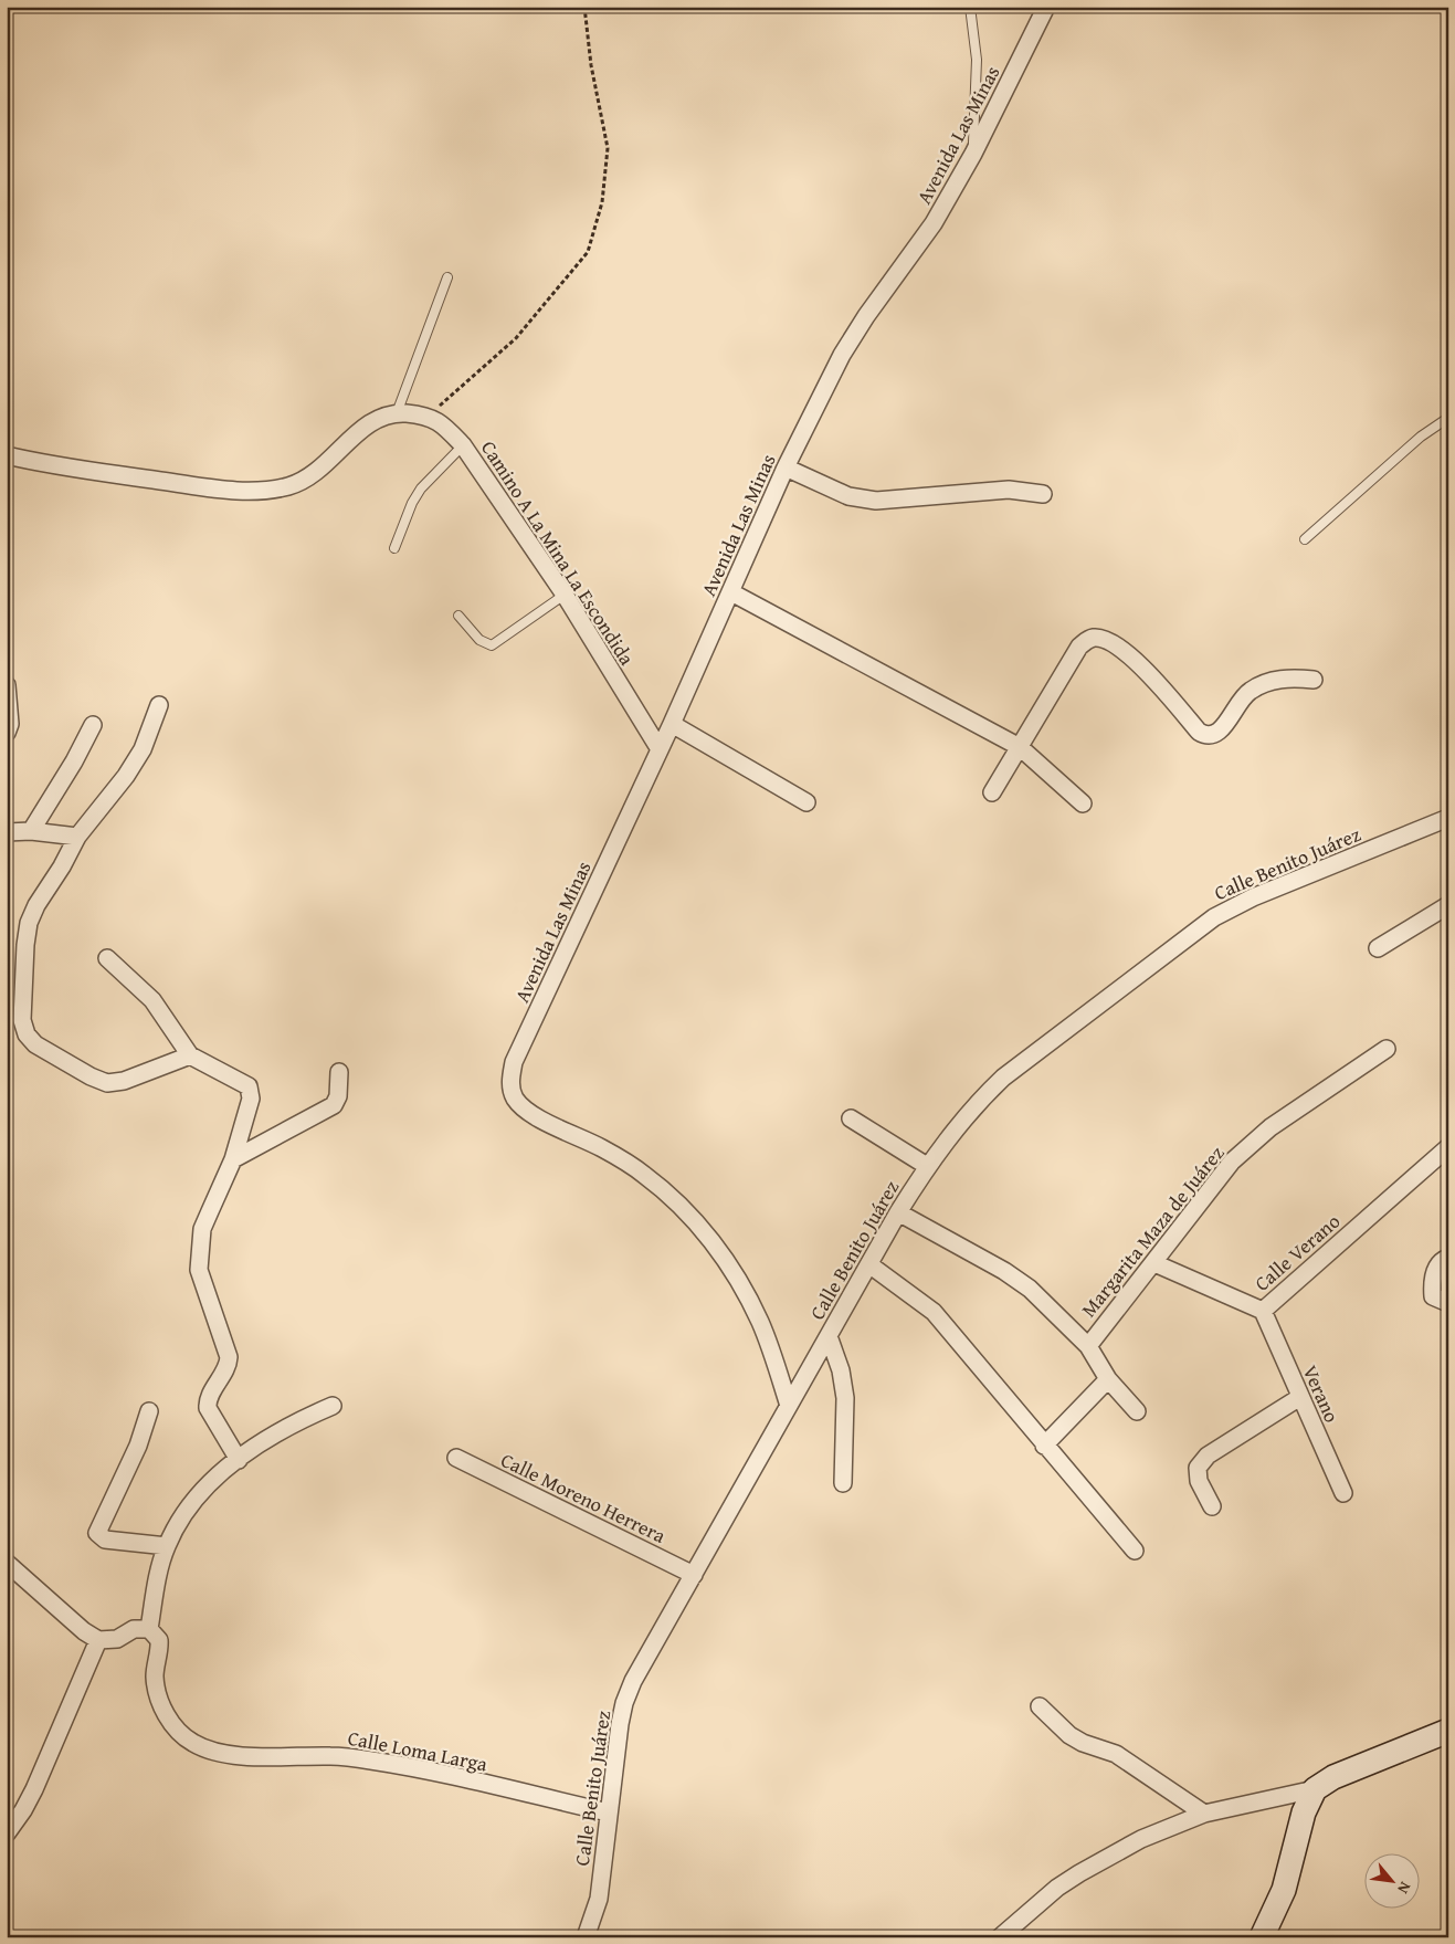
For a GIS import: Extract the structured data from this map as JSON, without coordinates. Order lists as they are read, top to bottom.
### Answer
{
  "streets": {
    "street": [
      "Avenida Las Minas",
      "Camino A La Mina La Escondida",
      "Calle Benito Juárez",
      "Margarita Maza de Juárez",
      "Calle Verano",
      "Verano",
      "Calle Moreno Herrera",
      "Calle Loma Larga"
    ]
  },
  "crossings": [
    ["Avenida Las Minas", "Camino A La Mina La Escondida"],
    ["Avenida Las Minas", "Calle Benito Juárez"],
    ["Calle Benito Juárez", "Calle Moreno Herrera"],
    ["Calle Benito Juárez", "Calle Loma Larga"],
    ["Margarita Maza de Juárez", "Calle Verano"],
    ["Calle Verano", "Verano"]
  ],
  "north": "bottom right"
}
